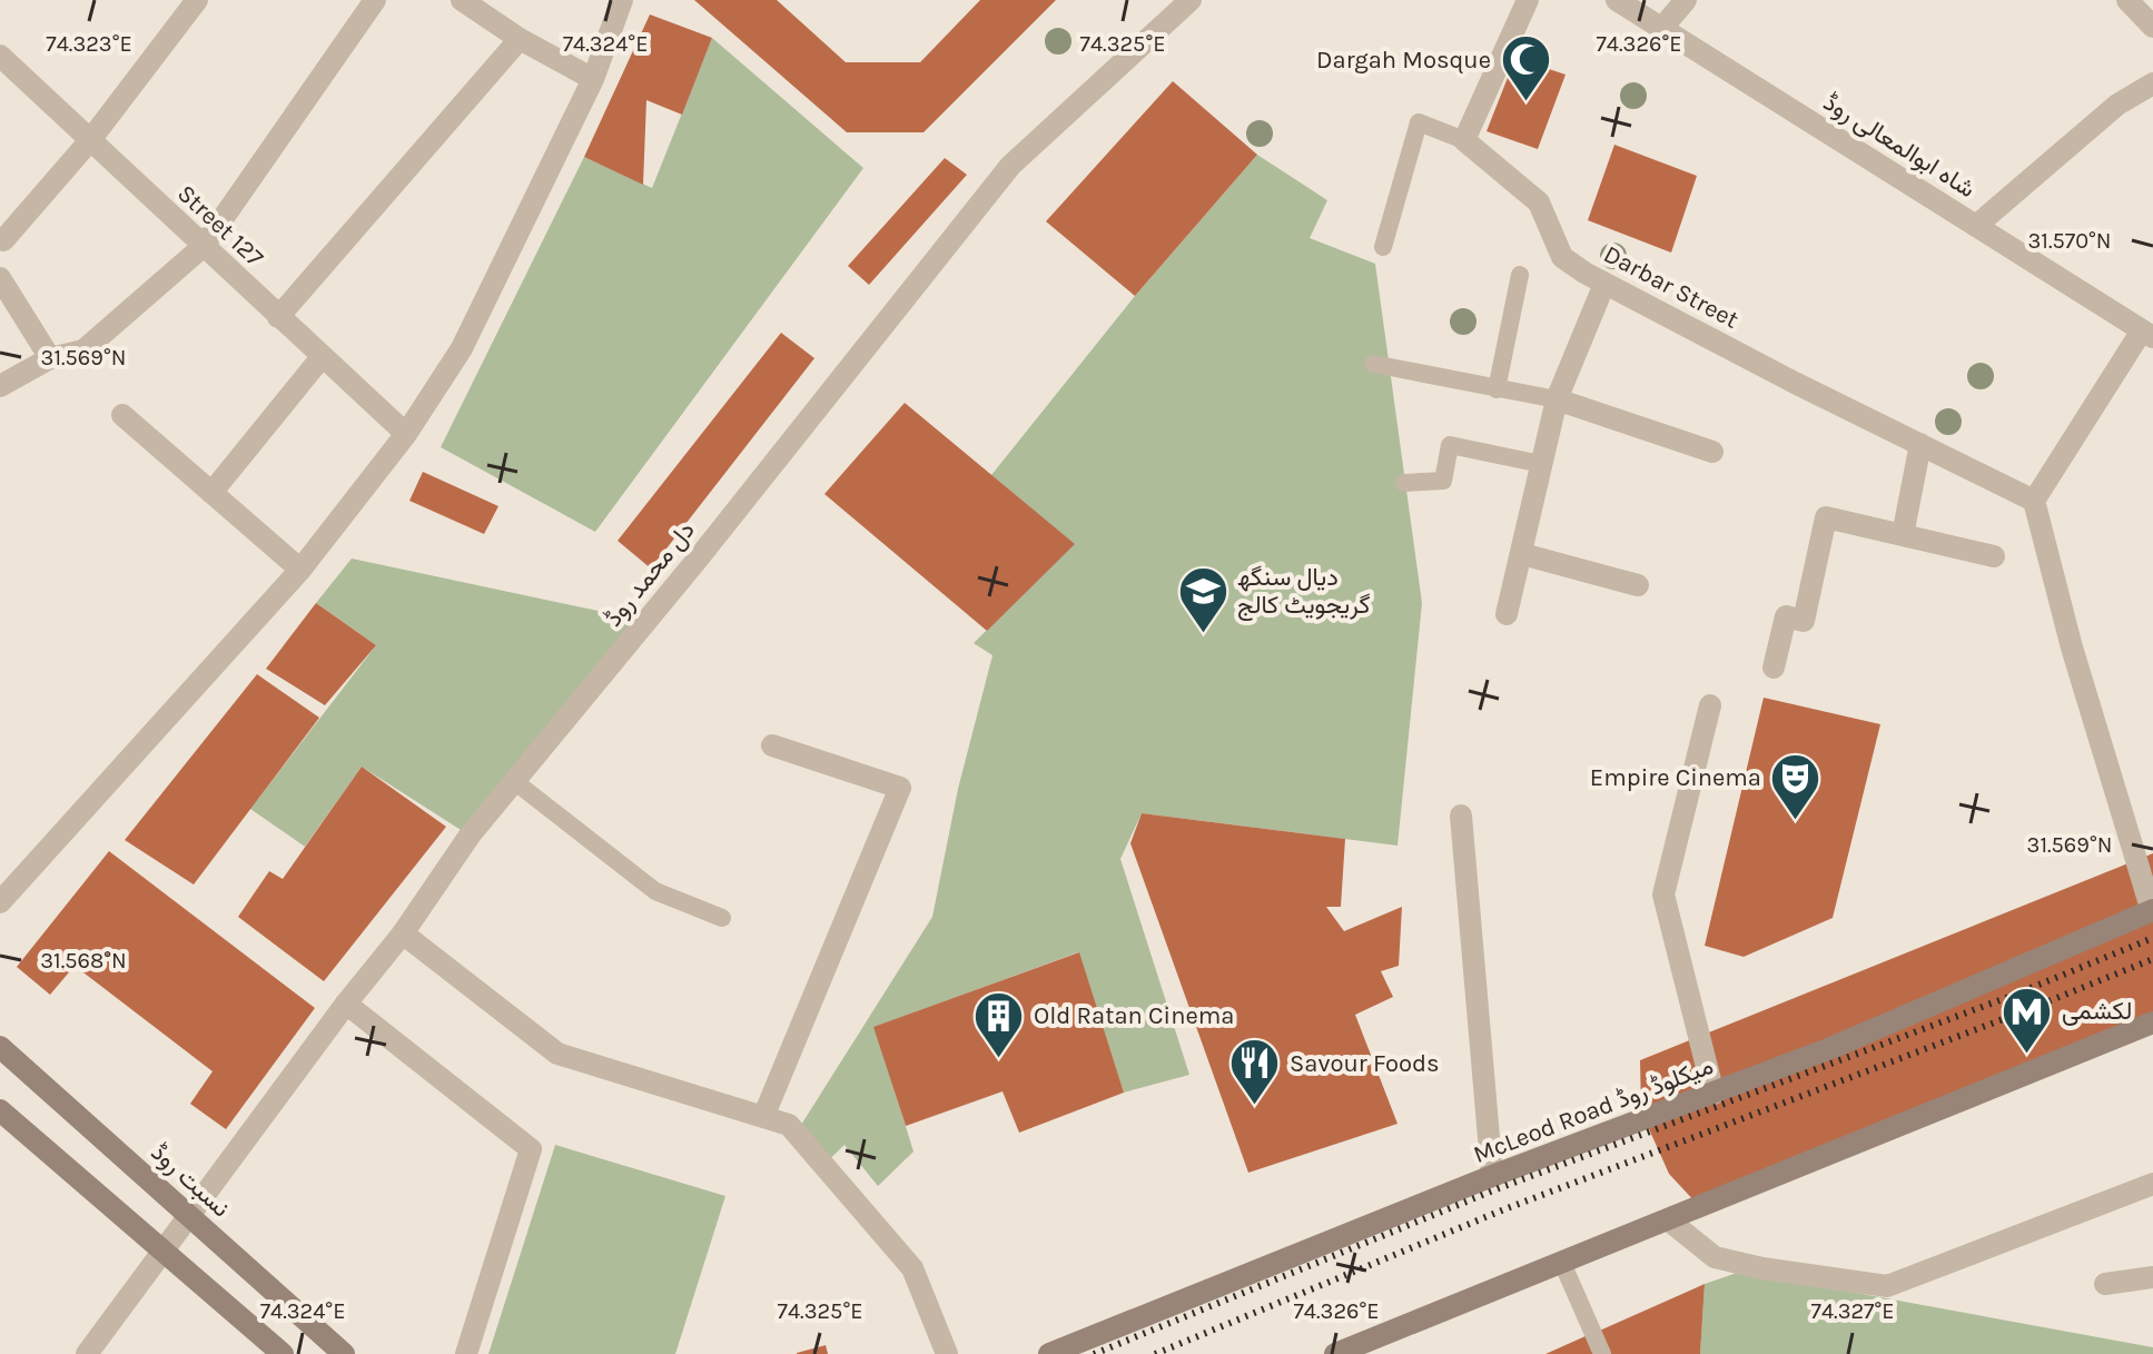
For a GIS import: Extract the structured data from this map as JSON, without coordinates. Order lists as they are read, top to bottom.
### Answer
{
  "streets": {
    "main road": ["McLeod Road میکلوڈ روڈ", "نسبت روڈ"],
    "street": [
      "شاہ ابوالمعالی روڈ",
      "Street 127",
      "Darbar Street",
      "دل محمد روڈ"
    ]
  },
  "crossings": [
    ["دل محمد روڈ", "نسبت روڈ"]
  ],
  "places": {
    "mosque": ["Dargah Mosque"],
    "school or university": ["دیال سنگھ گریجویٹ کالج"],
    "theatre": ["Empire Cinema"],
    "metro station": ["لکشمی"],
    "building": ["Old Ratan Cinema"],
    "restaurant": ["Savour Foods"]
  },
  "coordinates": [
    "74.323°E",
    "74.324°E",
    "74.325°E",
    "74.326°E",
    "31.570°N",
    "31.569°N",
    "31.568°N",
    "74.327°E"
  ]
}
